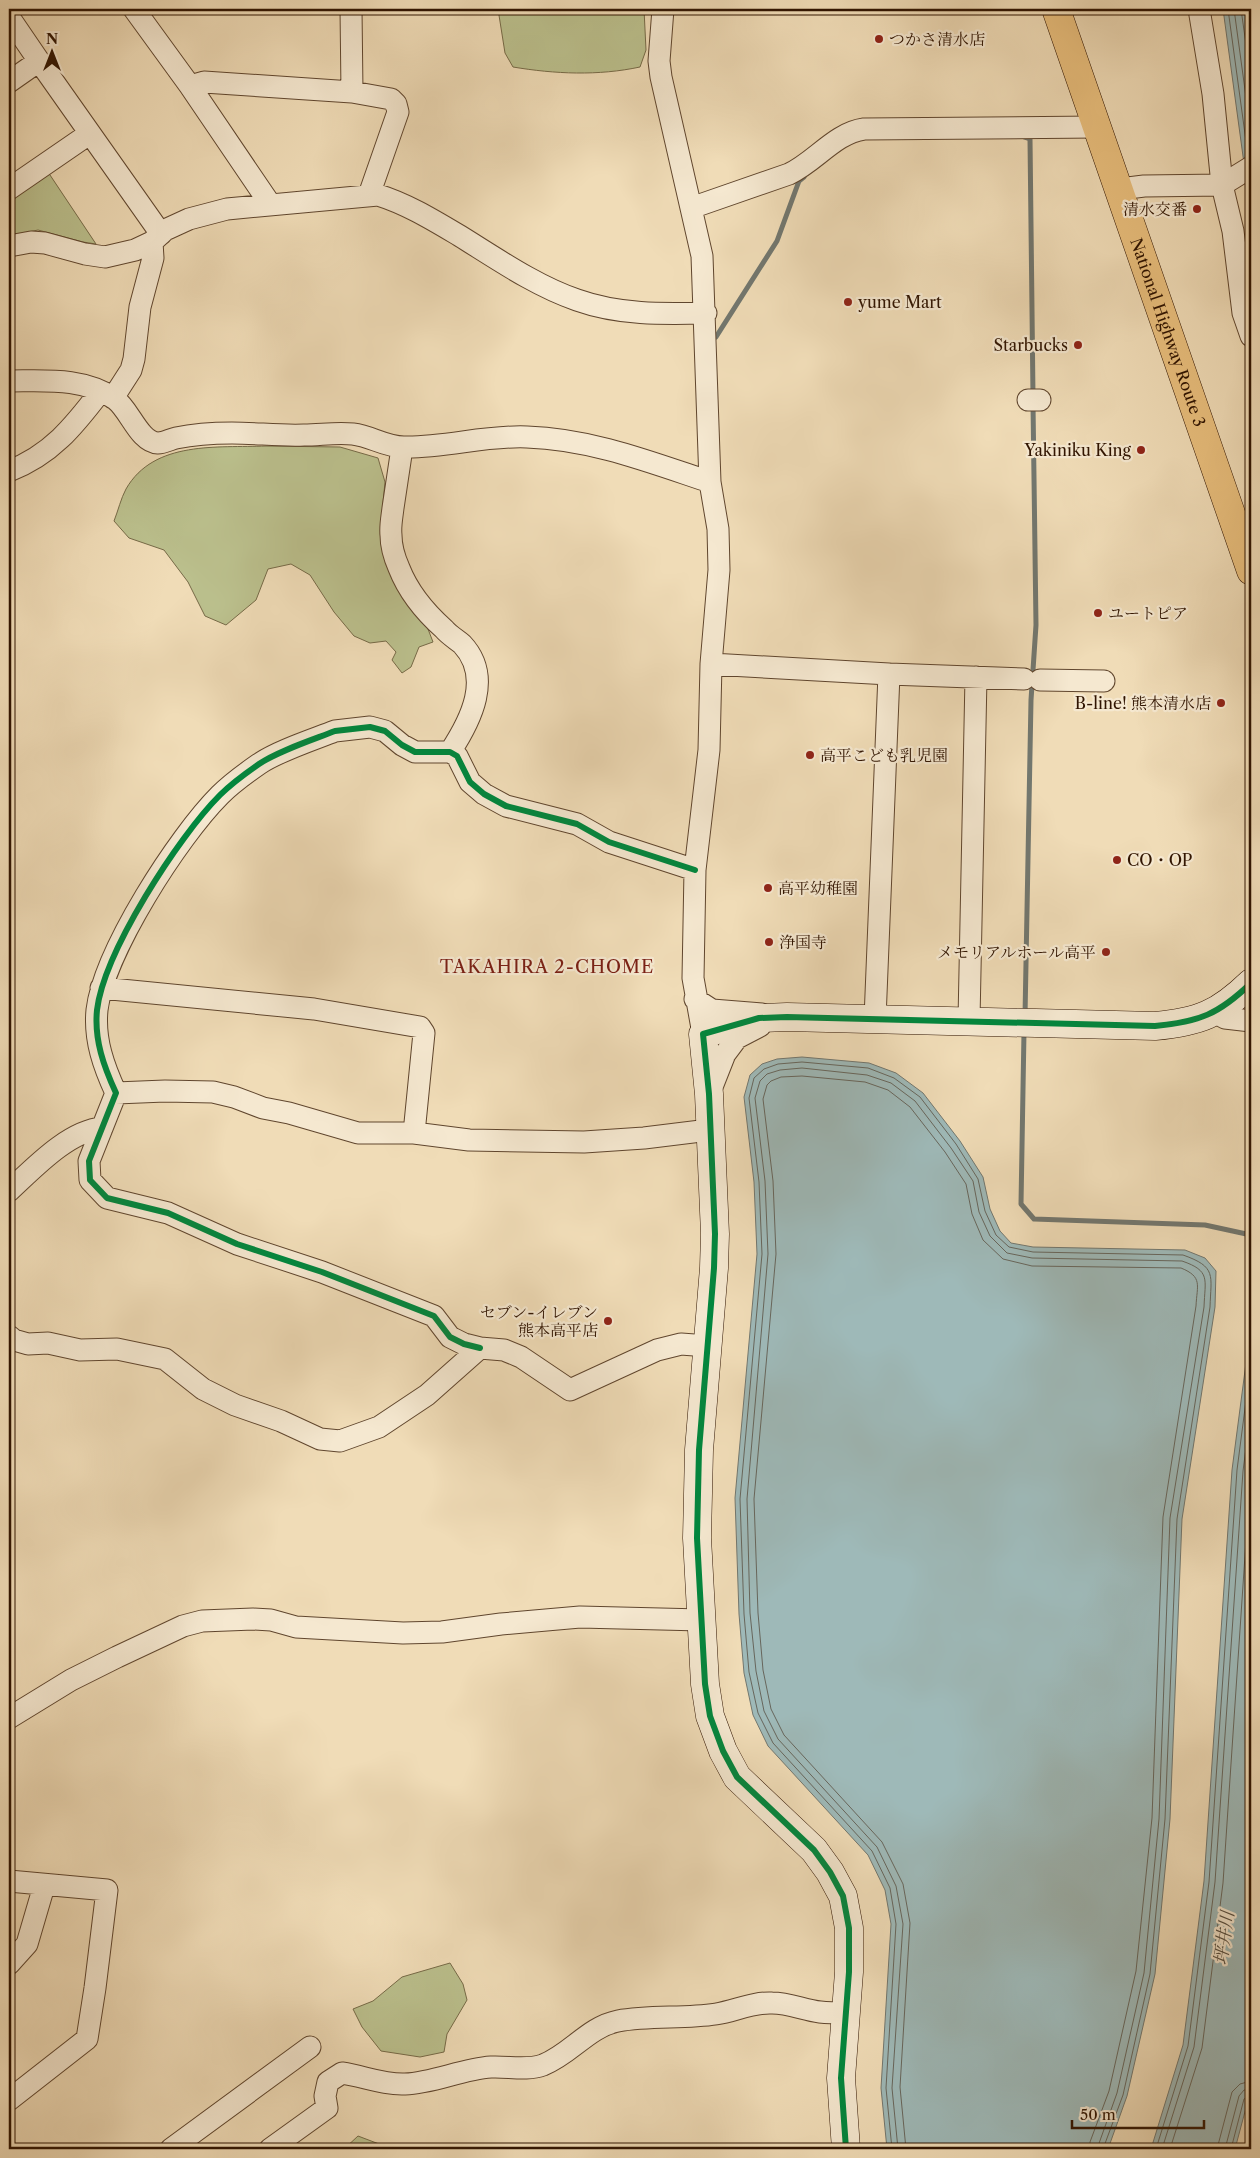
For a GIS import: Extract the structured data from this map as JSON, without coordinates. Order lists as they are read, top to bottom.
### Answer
{
  "streets": {
    "highway": ["National Highway Route 3"]
  },
  "districts": ["TAKAHIRA 2-CHOME"],
  "water": ["坪井川"],
  "places": [
    "つかさ清水店",
    "清水交番",
    "yume Mart",
    "Starbucks",
    "Yakiniku King",
    "ユートピア",
    "B-line! 熊本清水店",
    "高平こども乳児園",
    "CO・OP",
    "高平幼稚園",
    "浄国寺",
    "メモリアルホール高平",
    "セブン-イレブン 熊本高平店"
  ],
  "scale_bar": "50 m",
  "north": "top"
}
